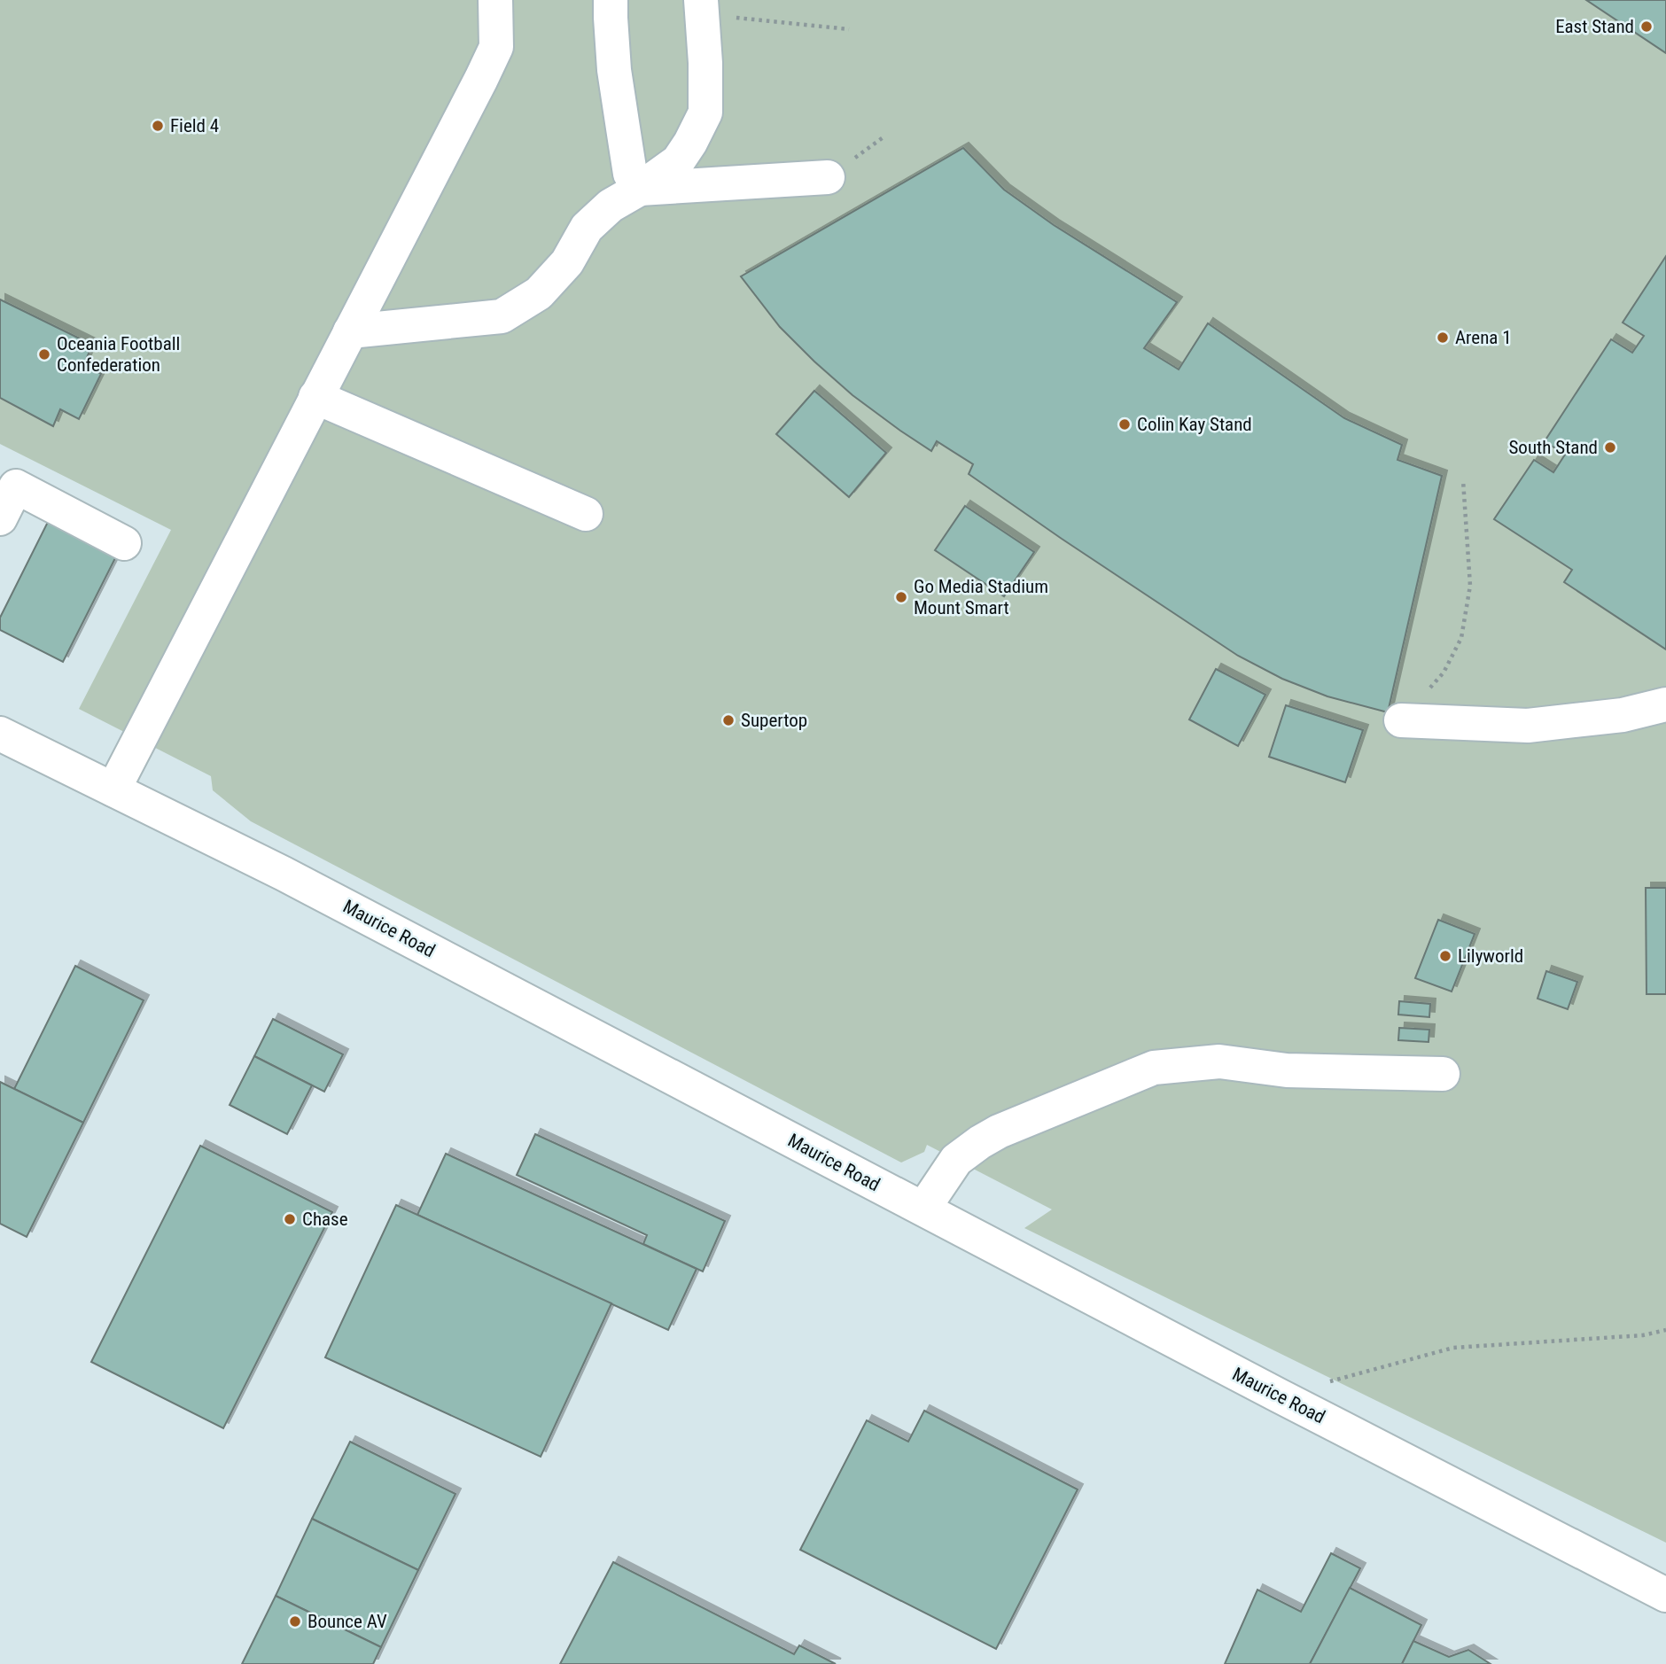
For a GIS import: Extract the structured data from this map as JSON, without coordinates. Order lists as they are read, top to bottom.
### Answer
{
  "streets": {
    "street": ["Maurice Road"]
  },
  "places": [
    "East Stand",
    "Field 4",
    "Arena 1",
    "Oceania Football Confederation",
    "Colin Kay Stand",
    "South Stand",
    "Go Media Stadium Mount Smart",
    "Supertop",
    "Lilyworld",
    "Chase",
    "Bounce AV"
  ]
}
